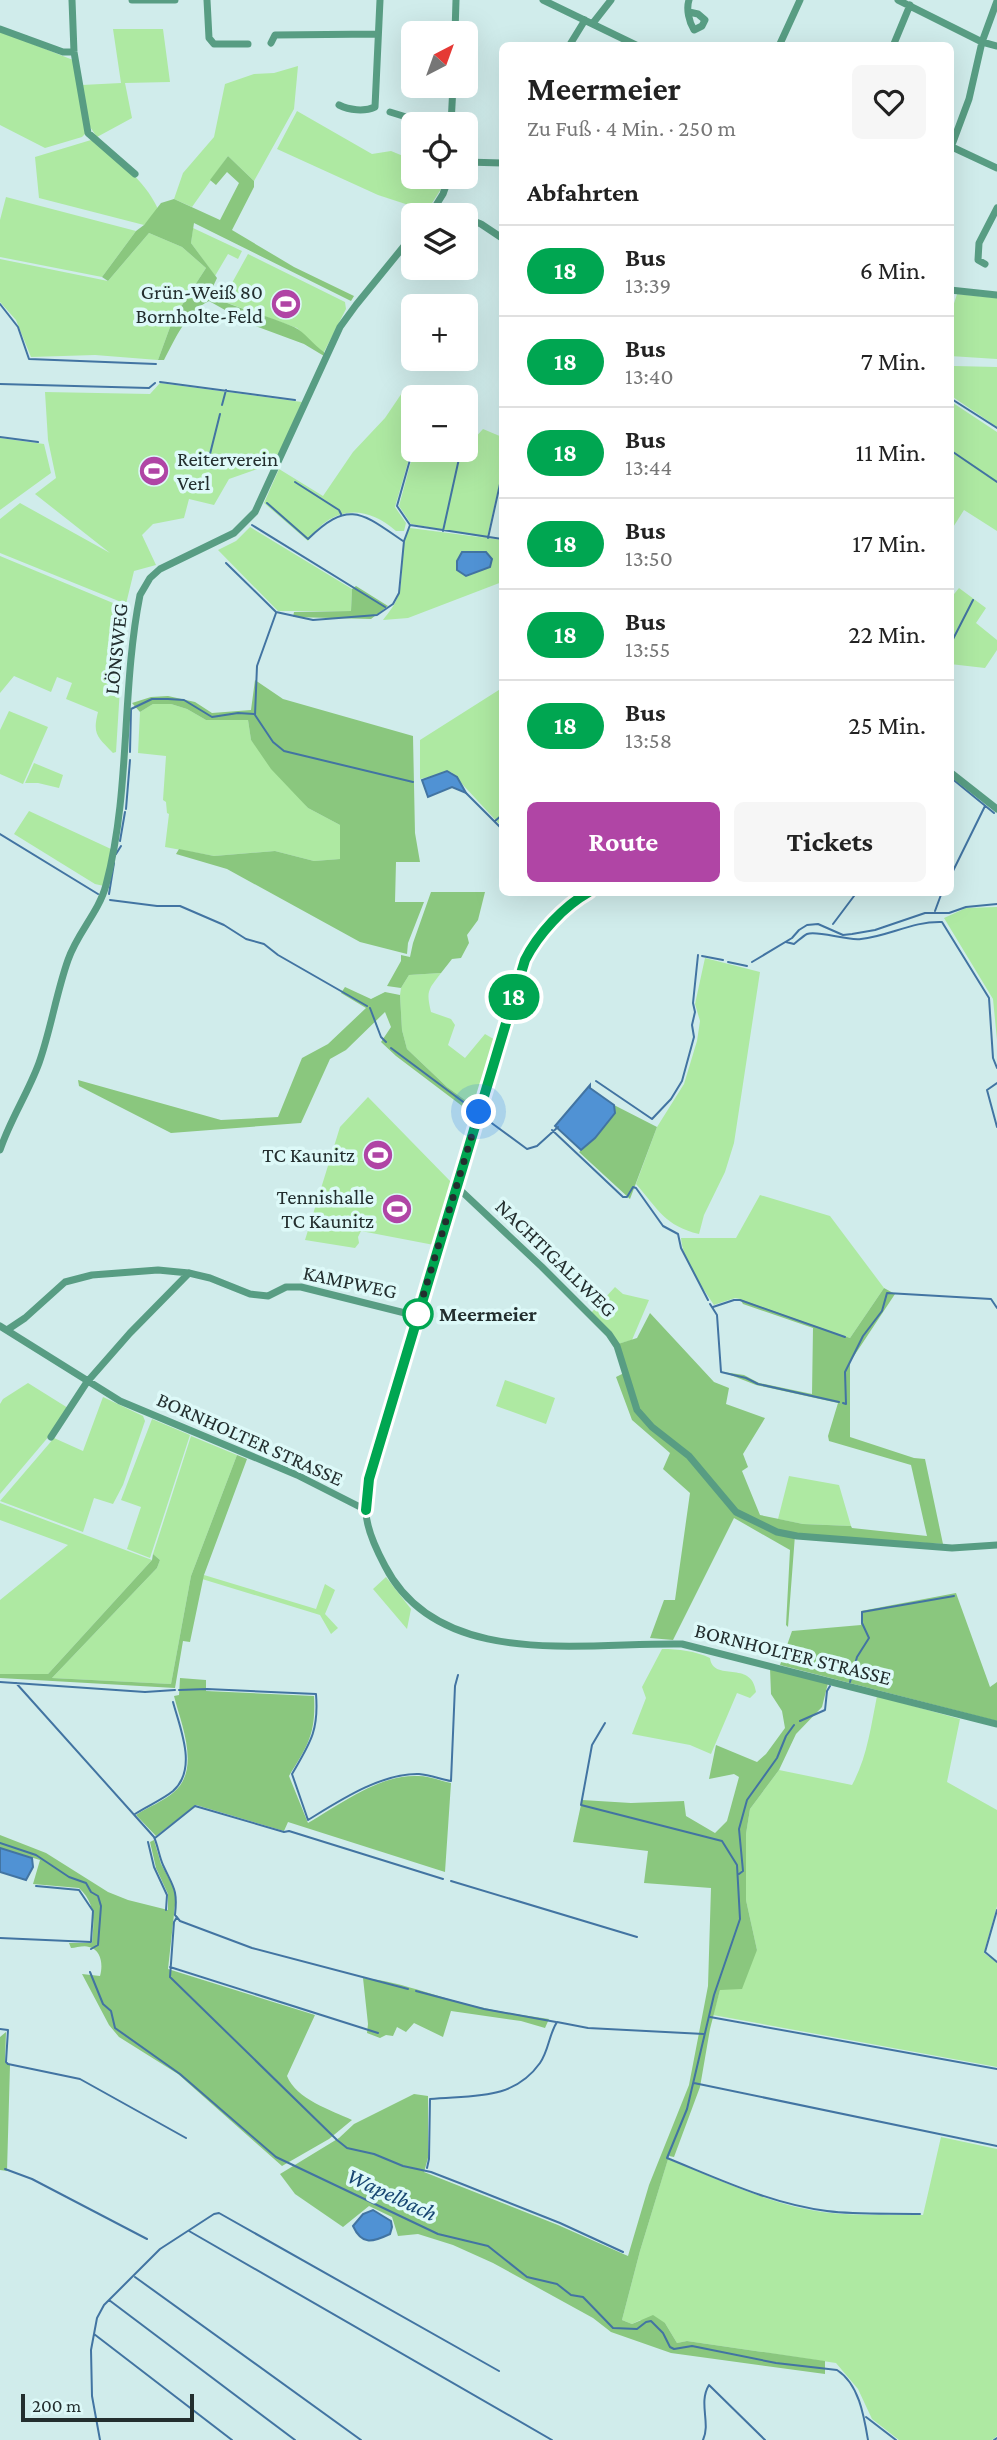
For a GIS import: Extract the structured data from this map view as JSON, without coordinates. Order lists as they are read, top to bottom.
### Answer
{
  "streets": {
    "street": [
      "LÖNSWEG",
      "NACHTIGALLWEG",
      "KAMPWEG",
      "BORNHOLTER STRASSE"
    ]
  },
  "crossings": [
    ["KAMPWEG", "BORNHOLTER STRASSE"]
  ],
  "water": ["Wapelbach"],
  "places": {
    "sports": [
      "Grün-Weiß 80 Bornholte-Feld",
      "Reiterverein Verl",
      "TC Kaunitz",
      "Tennishalle TC Kaunitz"
    ],
    "other": ["Meermeier"]
  },
  "lines": ["bus line 18"],
  "scale_bar": "200 m",
  "north": "top right",
  "page": {
    "on_map": "18",
    "map_buttons": ["+", "−"],
    "heading": [
      ["Meermeier", "Zu Fuß · 4 Min. · 250 m"],
      "Abfahrten"
    ],
    "list": [
      {
        "mark": "18",
        "name": "Bus",
        "note": "13:39",
        "value": "6 Min."
      },
      {
        "mark": "18",
        "name": "Bus",
        "note": "13:40",
        "value": "7 Min."
      },
      {
        "mark": "18",
        "name": "Bus",
        "note": "13:44",
        "value": "11 Min."
      },
      {
        "mark": "18",
        "name": "Bus",
        "note": "13:50",
        "value": "17 Min."
      },
      {
        "mark": "18",
        "name": "Bus",
        "note": "13:55",
        "value": "22 Min."
      },
      {
        "mark": "18",
        "name": "Bus",
        "note": "13:58",
        "value": "25 Min."
      }
    ],
    "buttons": ["Route", "Tickets"],
    "scale": "200 m"
  }
}
